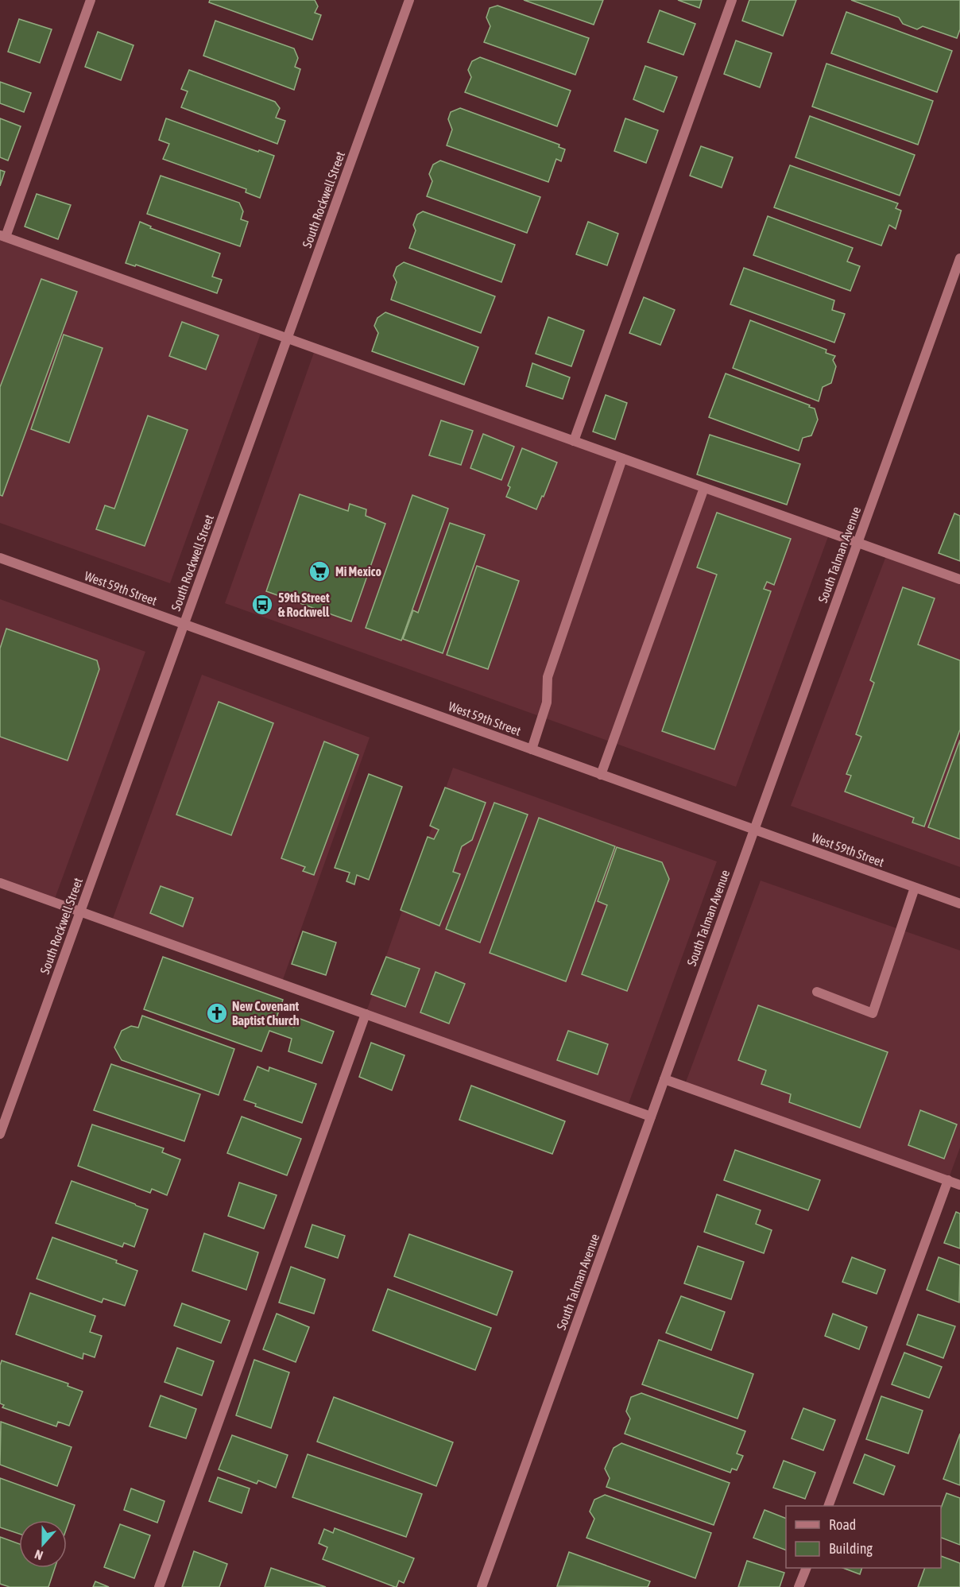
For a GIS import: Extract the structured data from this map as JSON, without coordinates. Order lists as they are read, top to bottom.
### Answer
{
  "streets": {
    "street": ["South Rockwell Street", "South Talman Avenue", "West 59th Street"]
  },
  "crossings": [
    ["South Rockwell Street", "West 59th Street"],
    ["South Talman Avenue", "West 59th Street"]
  ],
  "places": {
    "supermarket": ["Mi Mexico"],
    "bus stop": ["59th Street & Rockwell"],
    "church": ["New Covenant Baptist Church"]
  },
  "legend": ["Road", "Building"],
  "north": "bottom"
}
